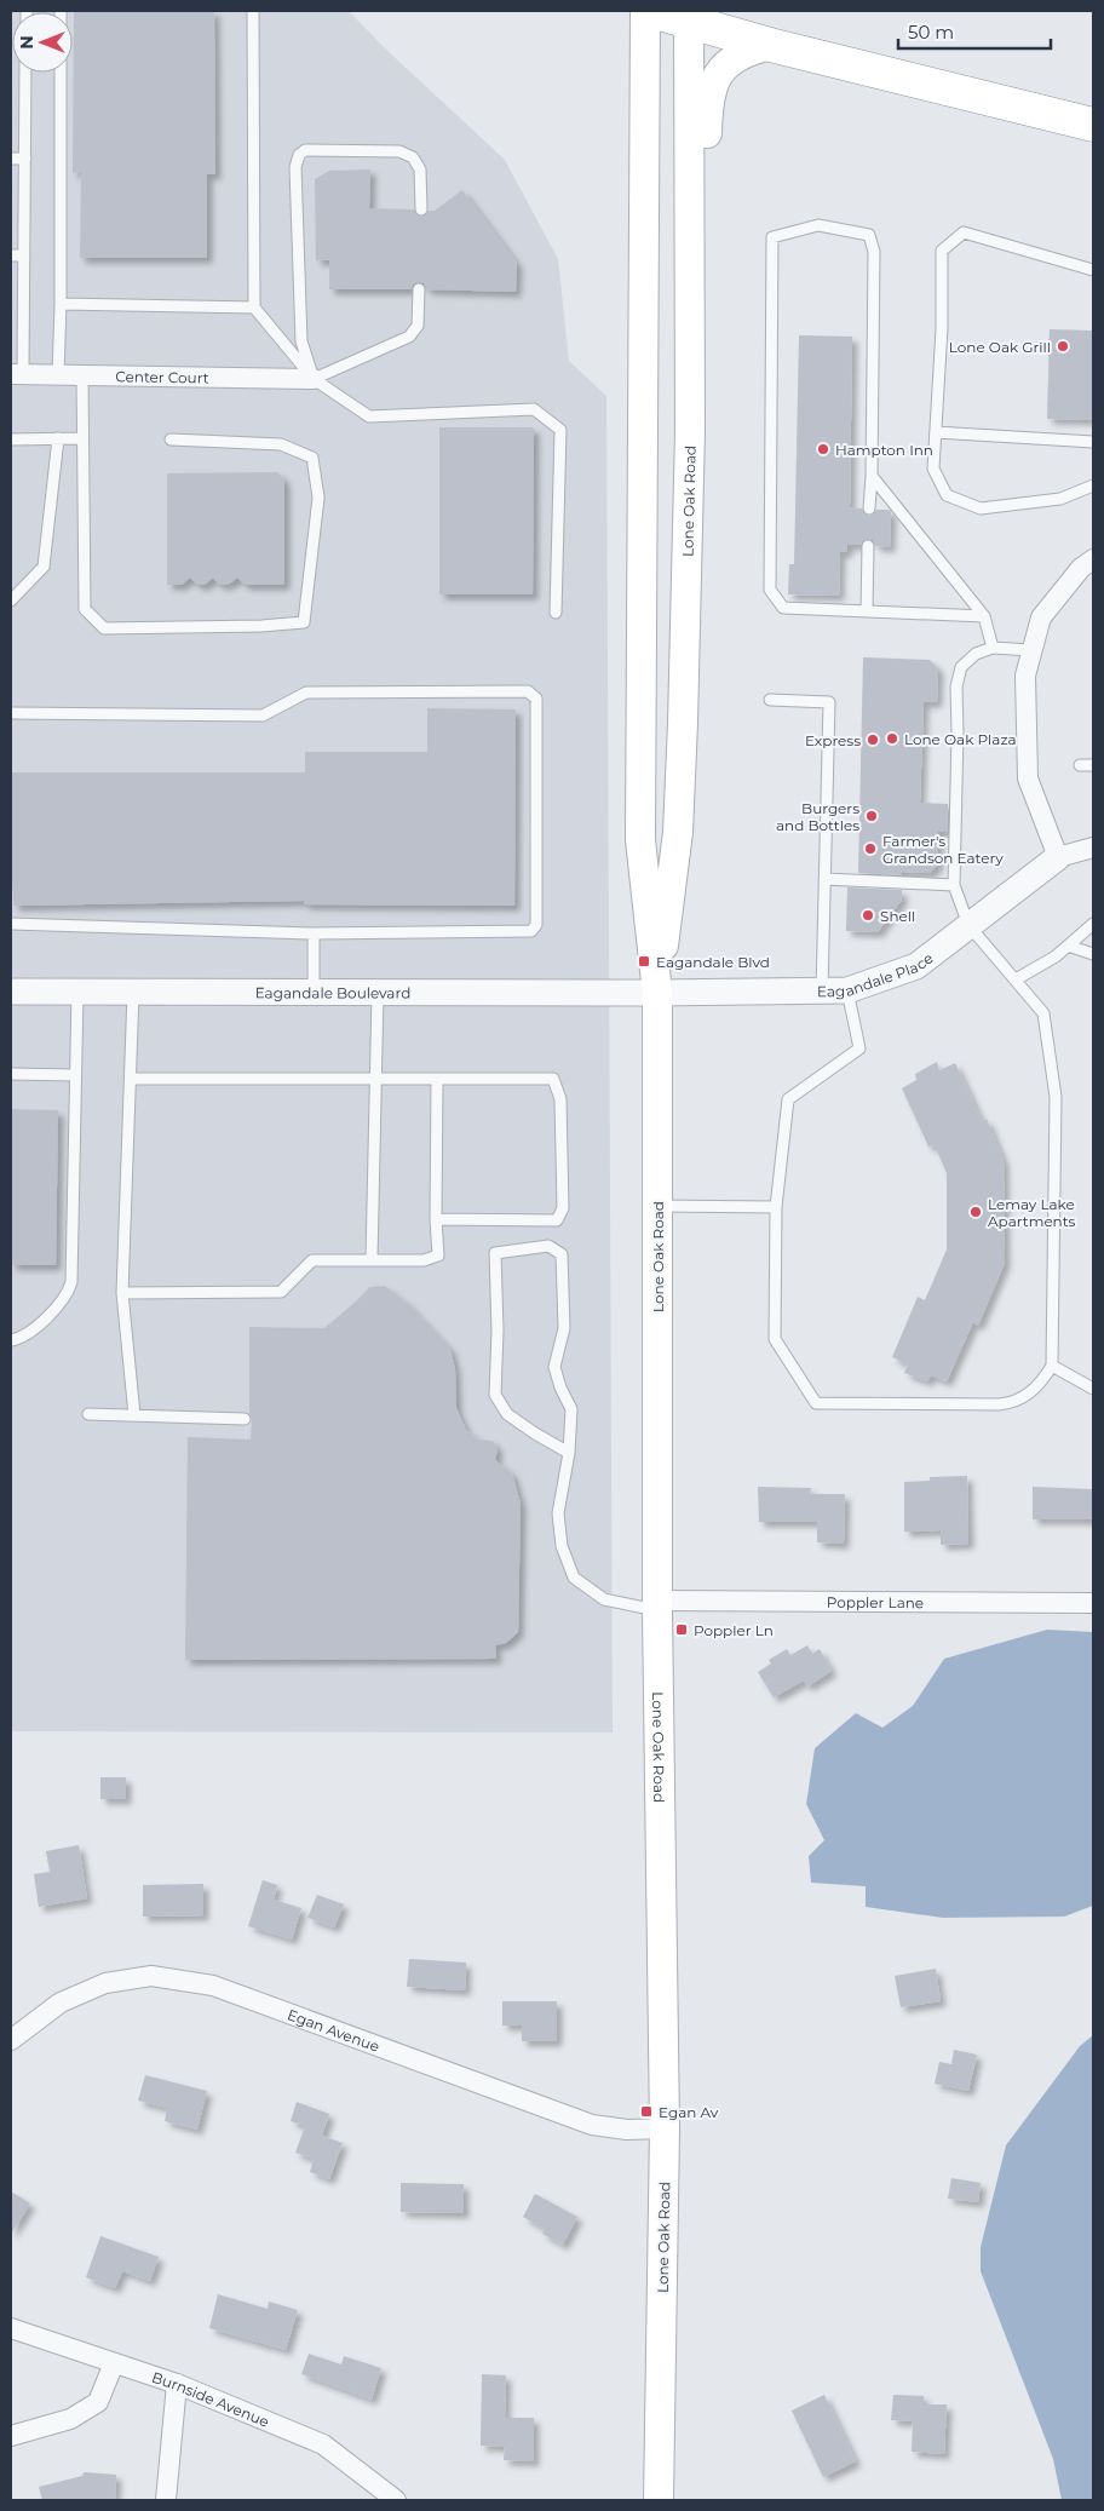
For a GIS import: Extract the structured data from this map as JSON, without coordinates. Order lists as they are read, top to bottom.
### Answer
{
  "streets": {
    "main road": ["Lone Oak Road"],
    "street": [
      "Center Court",
      "Eagandale Place",
      "Eagandale Boulevard",
      "Poppler Lane",
      "Egan Avenue",
      "Burnside Avenue"
    ]
  },
  "crossings": [
    ["Lone Oak Road", "Eagandale Place"],
    ["Lone Oak Road", "Eagandale Boulevard"],
    ["Lone Oak Road", "Poppler Lane"],
    ["Lone Oak Road", "Egan Avenue"],
    ["Eagandale Place", "Eagandale Boulevard"]
  ],
  "places": {
    "other": [
      "Lone Oak Grill",
      "Hampton Inn",
      "Lone Oak Plaza",
      "Express",
      "Burgers and Bottles",
      "Farmer's Grandson Eatery",
      "Shell",
      "Lemay Lake Apartments"
    ],
    "transit": ["Eagandale Blvd", "Poppler Ln", "Egan Av"]
  },
  "scale_bar": "50 m",
  "north": "left"
}
